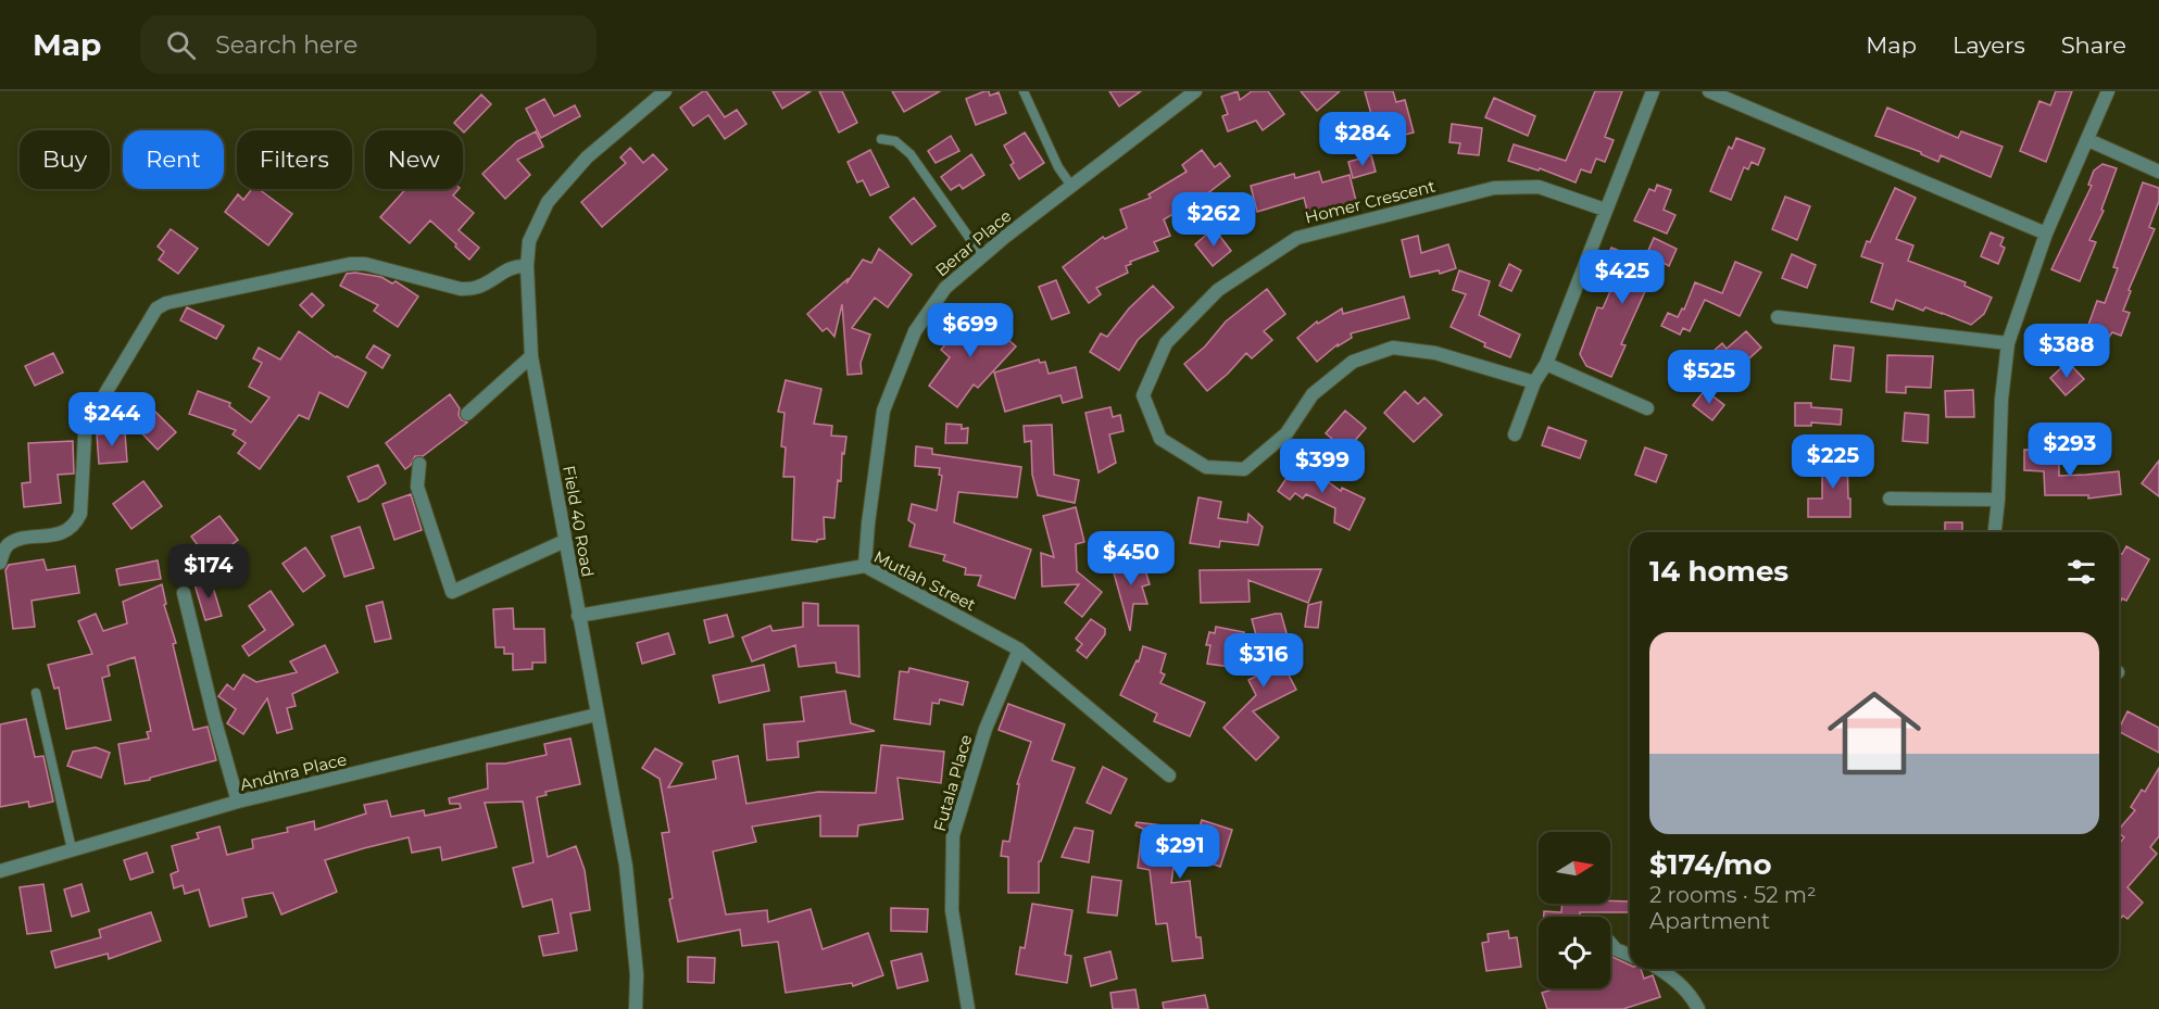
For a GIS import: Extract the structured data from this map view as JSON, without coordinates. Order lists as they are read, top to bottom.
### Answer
{
  "streets": {
    "street": [
      "Homer Crescent",
      "Berar Place",
      "Field 40 Road",
      "Mutlah Street",
      "Andhra Place",
      "Futala Place"
    ]
  },
  "crossings": [
    ["Berar Place", "Mutlah Street"],
    ["Field 40 Road", "Mutlah Street"],
    ["Field 40 Road", "Andhra Place"],
    ["Mutlah Street", "Futala Place"]
  ],
  "north": "right",
  "page": {
    "header": "Map",
    "search": "Search here",
    "nav": ["Map", "Layers", "Share"],
    "price": [
      "$284",
      "$262",
      "$425",
      "$699",
      "$388",
      "$525",
      "$244",
      "$293",
      "$225",
      "$399",
      "$450",
      "$174",
      "$316",
      "$291"
    ],
    "chip": [
      "Buy",
      "Rent",
      "Filters",
      "New"
    ],
    "heading": "14 homes",
    "list": [
      {
        "name": "$174/mo",
        "note": "2 rooms · 52 m² · Apartment"
      }
    ]
  }
}
